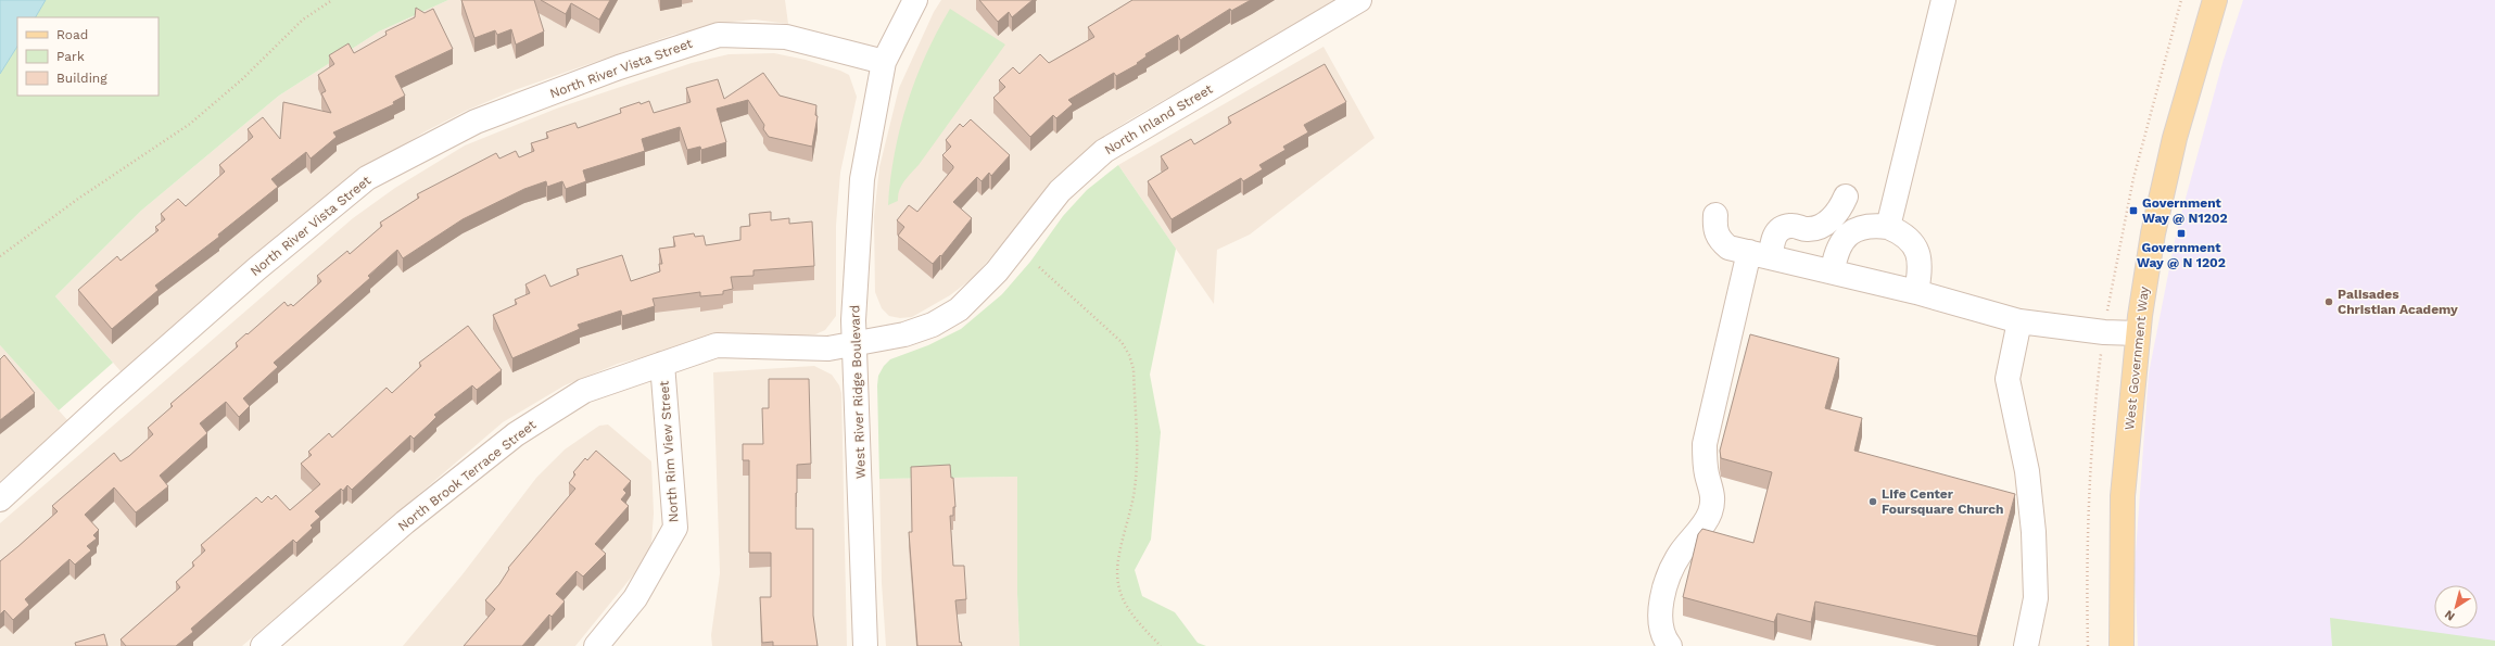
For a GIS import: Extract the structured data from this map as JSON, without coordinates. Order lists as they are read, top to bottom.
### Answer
{
  "streets": {
    "main road": ["West Government Way"],
    "street": [
      "North River Vista Street",
      "North Inland Street",
      "West River Ridge Boulevard",
      "North Rim View Street",
      "North Brook Terrace Street"
    ]
  },
  "crossings": [
    ["North River Vista Street", "West River Ridge Boulevard"],
    ["North Inland Street", "West River Ridge Boulevard"],
    ["North Inland Street", "North Brook Terrace Street"],
    ["West River Ridge Boulevard", "North Brook Terrace Street"],
    ["North Rim View Street", "North Brook Terrace Street"]
  ],
  "places": {
    "transit": ["Government Way @ N1202", "Government Way @ N 1202"],
    "other": ["Palisades Christian Academy", "Life Center Foursquare Church"]
  },
  "legend": ["Road", "Park", "Building"],
  "north": "bottom left"
}
